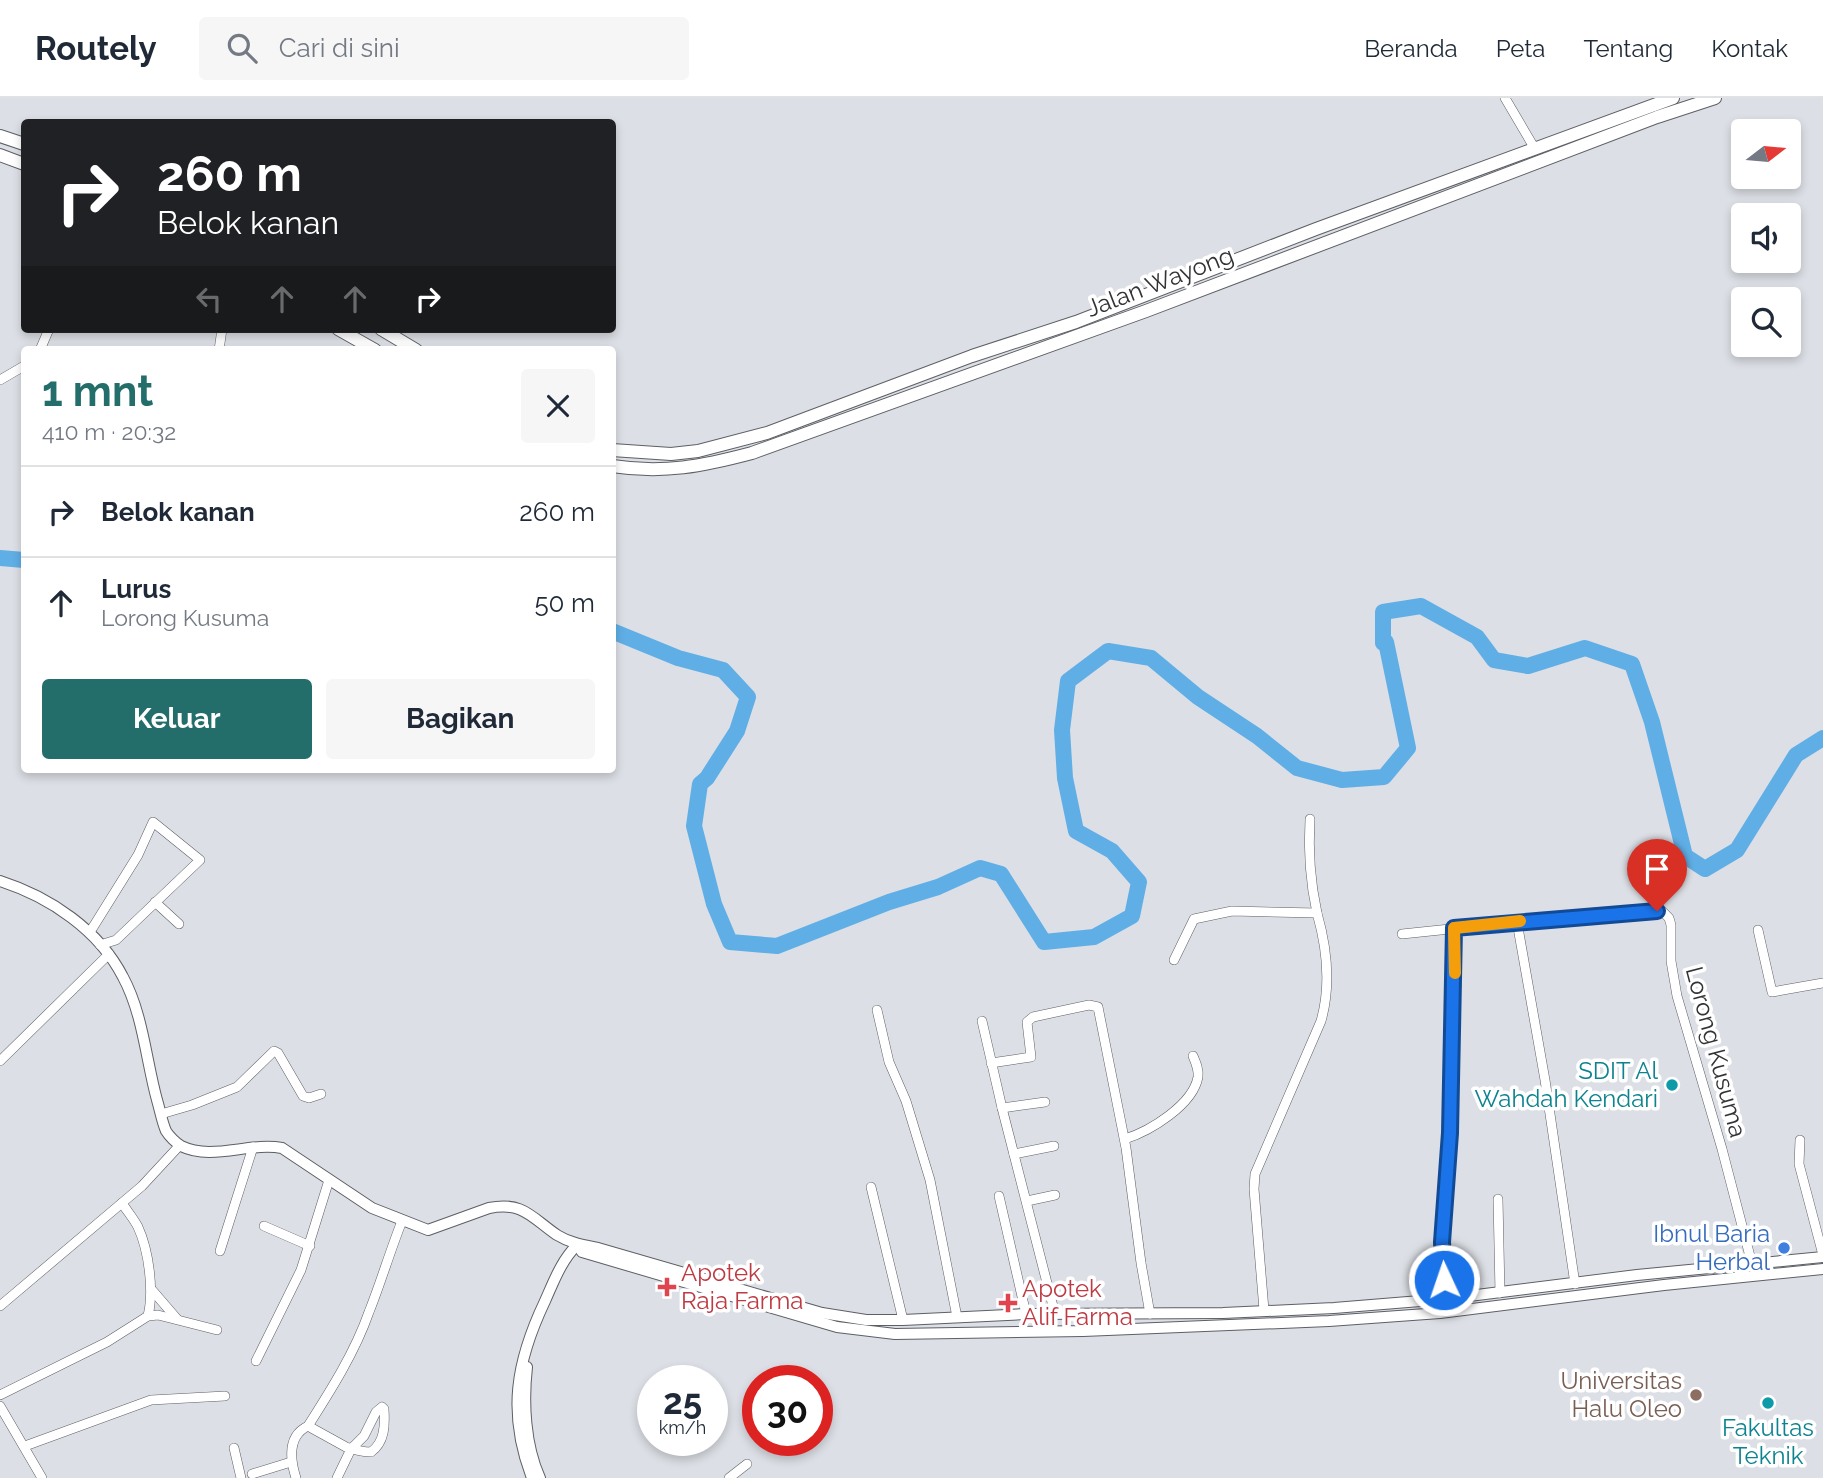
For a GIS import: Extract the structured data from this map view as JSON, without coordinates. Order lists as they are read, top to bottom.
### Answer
{
  "streets": {
    "main road": ["Jalan Wayong"],
    "street": ["Lorong Kusuma"]
  },
  "places": {
    "other": [
      "SDIT Al Wahdah Kendari",
      "Ibnul Baria Herbal",
      "Universitas Halu Oleo",
      "Fakultas Teknik"
    ],
    "health": ["Apotek Raja Farma", "Apotek Alif Farma"]
  },
  "north": "right",
  "page": {
    "header": "Routely",
    "search": "Cari di sini",
    "nav": [
      "Beranda",
      "Peta",
      "Tentang",
      "Kontak"
    ],
    "turn": ["260 m", "Belok kanan"],
    "heading": ["1 mnt", "410 m · 20:32"],
    "list": [
      {
        "name": "Belok kanan",
        "value": "260 m"
      },
      {
        "name": "Lurus",
        "note": "Lorong Kusuma",
        "value": "50 m"
      }
    ],
    "buttons": ["Keluar", "Bagikan"],
    "speed": "25 km/h",
    "limit": "30"
  }
}
